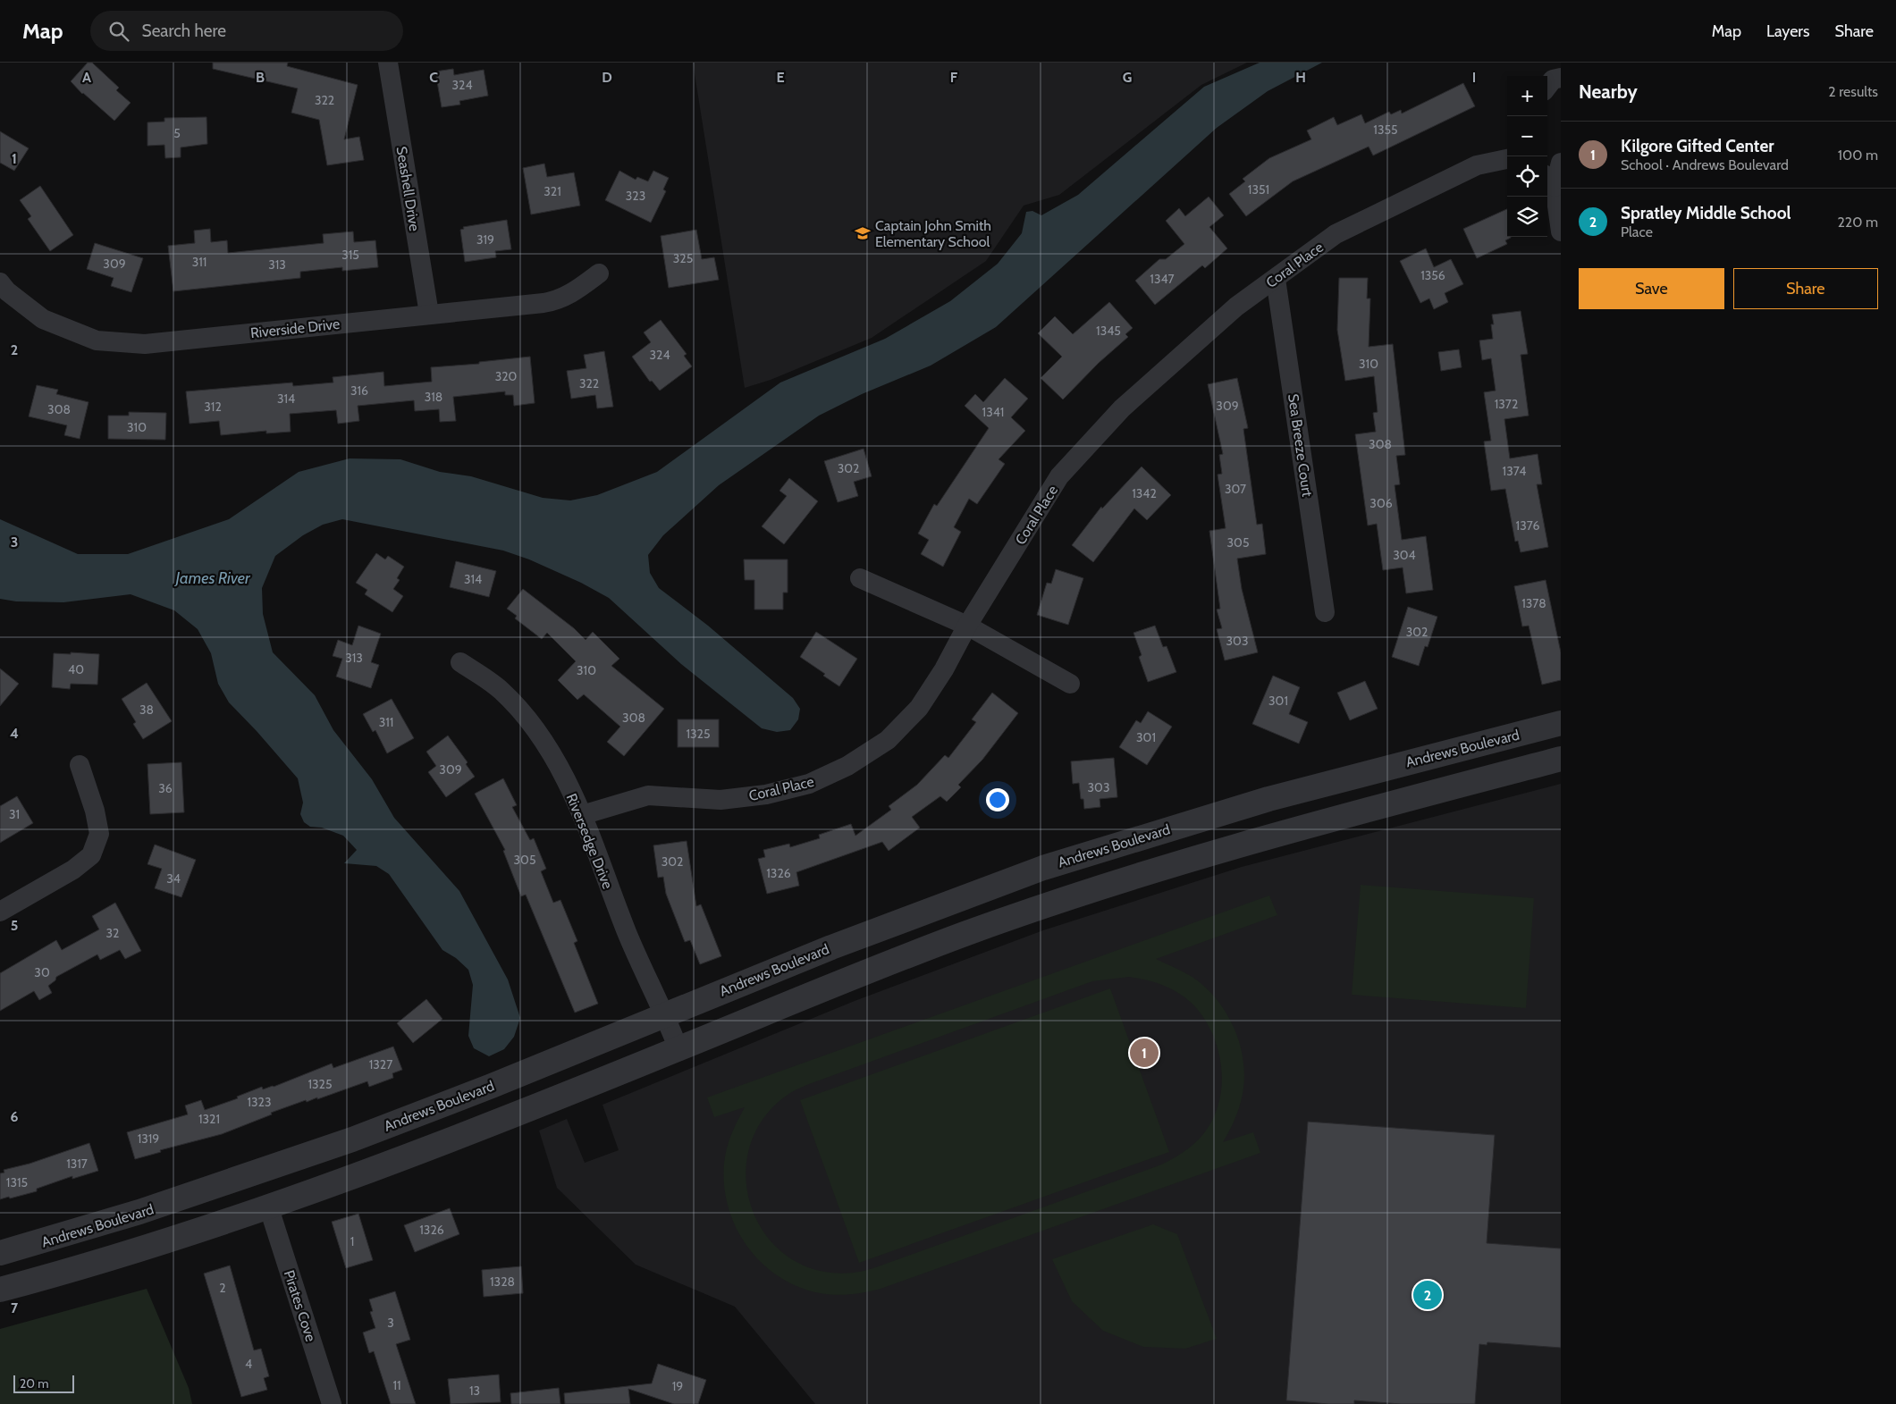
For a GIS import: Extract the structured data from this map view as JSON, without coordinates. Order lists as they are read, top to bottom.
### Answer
{
  "streets": {
    "street": [
      "Seashell Drive",
      "Coral Place",
      "Riverside Drive",
      "Sea Breeze Court",
      "Andrews Boulevard",
      "Riversedge Drive",
      "Pirates Cove"
    ]
  },
  "crossings": [
    ["Seashell Drive", "Riverside Drive"],
    ["Coral Place", "Sea Breeze Court"],
    ["Coral Place", "Riversedge Drive"],
    ["Andrews Boulevard", "Riversedge Drive"]
  ],
  "water": ["James River"],
  "places": {
    "school or university": ["Captain John Smith Elementary School"]
  },
  "house_numbers": [
    "324",
    "322",
    "1355",
    "5",
    "1351",
    "321",
    "323",
    "319",
    "315",
    "325",
    "311",
    "309",
    "313",
    "1356",
    "1347",
    "1345",
    "324",
    "310",
    "320",
    "322",
    "316",
    "318",
    "314",
    "1372",
    "309",
    "312",
    "308",
    "1341",
    "310",
    "308",
    "302",
    "1374",
    "307",
    "1342",
    "306",
    "1376",
    "305",
    "304",
    "314",
    "1378",
    "302",
    "303",
    "313",
    "40",
    "310",
    "301",
    "38",
    "308",
    "311",
    "1325",
    "301",
    "309",
    "303",
    "36",
    "31",
    "305",
    "302",
    "1326",
    "34",
    "32",
    "30",
    "1327",
    "1325",
    "1323",
    "1321",
    "1319",
    "1317",
    "1315",
    "1326",
    "1",
    "1328",
    "2",
    "3",
    "4",
    "11",
    "19",
    "13"
  ],
  "scale_bar": "20 m",
  "page": {
    "header": "Map",
    "search": "Search here",
    "nav": ["Map", "Layers", "Share"],
    "heading": ["Nearby", "2 results"],
    "map_buttons": ["+", "−"],
    "list": [
      {
        "mark": "1",
        "name": "Kilgore Gifted Center",
        "note": "School · Andrews Boulevard",
        "value": "100 m"
      },
      {
        "mark": "2",
        "name": "Spratley Middle School",
        "note": "Place",
        "value": "220 m"
      }
    ],
    "buttons": ["Save", "Share"],
    "pins": ["1", "2"],
    "scale": "20 m"
  },
  "grid": {
    "columns": [
      "A",
      "B",
      "C",
      "D",
      "E",
      "F",
      "G",
      "H",
      "I"
    ],
    "rows": [
      "1",
      "2",
      "3",
      "4",
      "5",
      "6",
      "7"
    ]
  }
}
